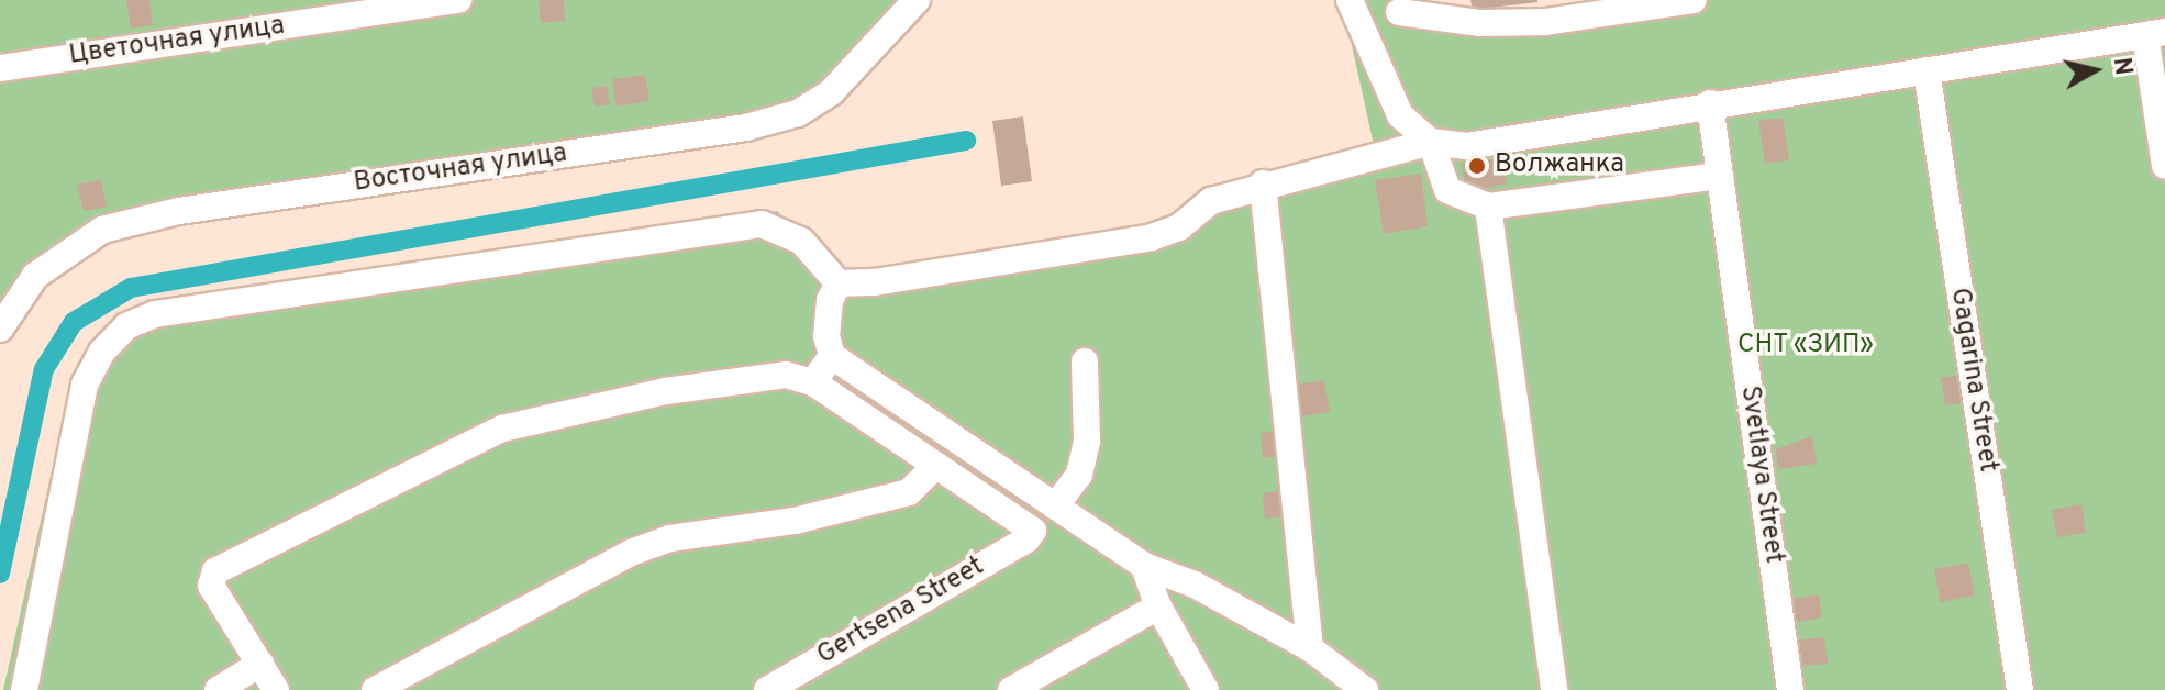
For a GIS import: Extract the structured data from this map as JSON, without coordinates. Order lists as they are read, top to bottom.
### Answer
{
  "streets": {
    "street": [
      "Цветочная улица",
      "Восточная улица",
      "Gagarina Street",
      "Svetlaya Street",
      "Gertsena Street"
    ]
  },
  "parks": ["СНТ «ЗИП»"],
  "places": ["Волжанка"],
  "north": "right"
}
